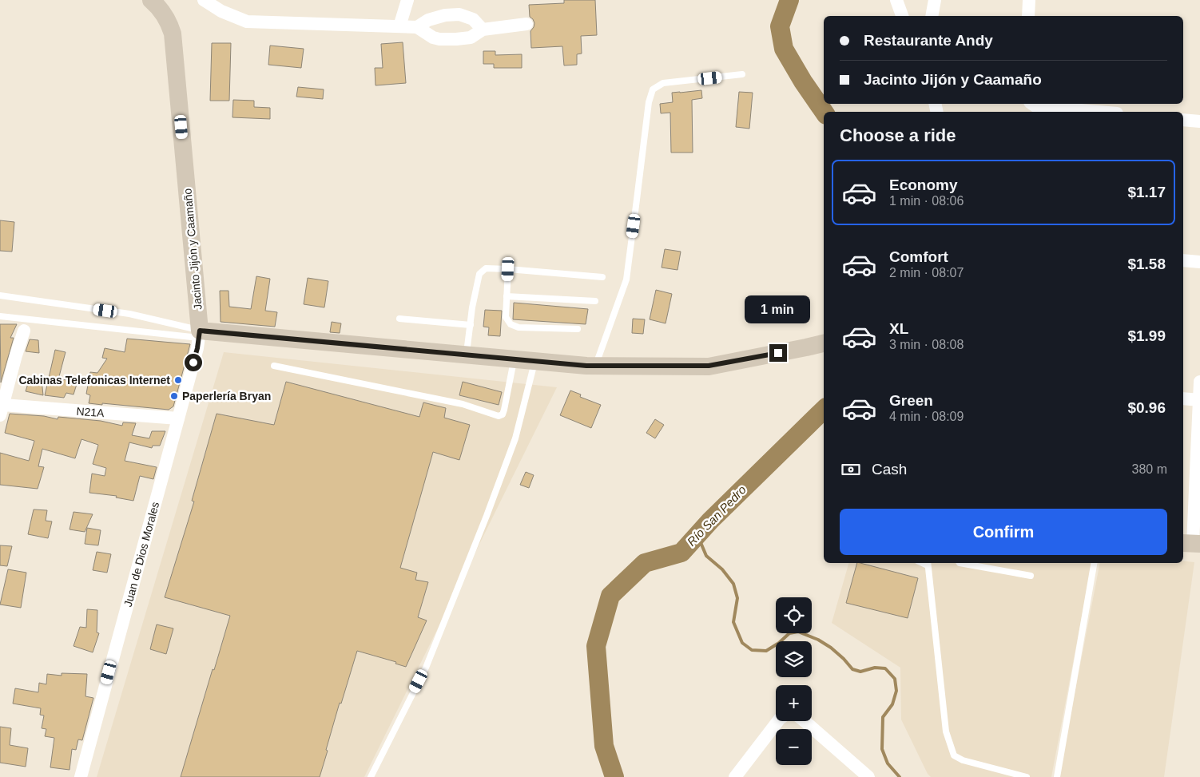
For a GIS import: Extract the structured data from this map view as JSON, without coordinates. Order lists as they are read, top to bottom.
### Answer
{
  "streets": {
    "street": ["Jacinto Jijón y Caamaño", "N21A", "Juan de Dios Morales"]
  },
  "crossings": [
    ["Jacinto Jijón y Caamaño", "Juan de Dios Morales"],
    ["N21A", "Juan de Dios Morales"]
  ],
  "water": ["Río San Pedro"],
  "places": ["Cabinas Telefonicas Internet", "Paperlería Bryan"],
  "page": {
    "banner": ["Restaurante Andy", "Jacinto Jijón y Caamaño"],
    "heading": "Choose a ride",
    "list": [
      {
        "name": "Economy",
        "note": "1 min · 08:06",
        "value": "$1.17"
      },
      {
        "name": "Comfort",
        "note": "2 min · 08:07",
        "value": "$1.58"
      },
      {
        "name": "XL",
        "note": "3 min · 08:08",
        "value": "$1.99"
      },
      {
        "name": "Green",
        "note": "4 min · 08:09",
        "value": "$0.96"
      }
    ],
    "bubble": "1 min",
    "pay": ["Cash", "380 m"],
    "buttons": "Confirm",
    "map_buttons": ["+", "−"]
  }
}
